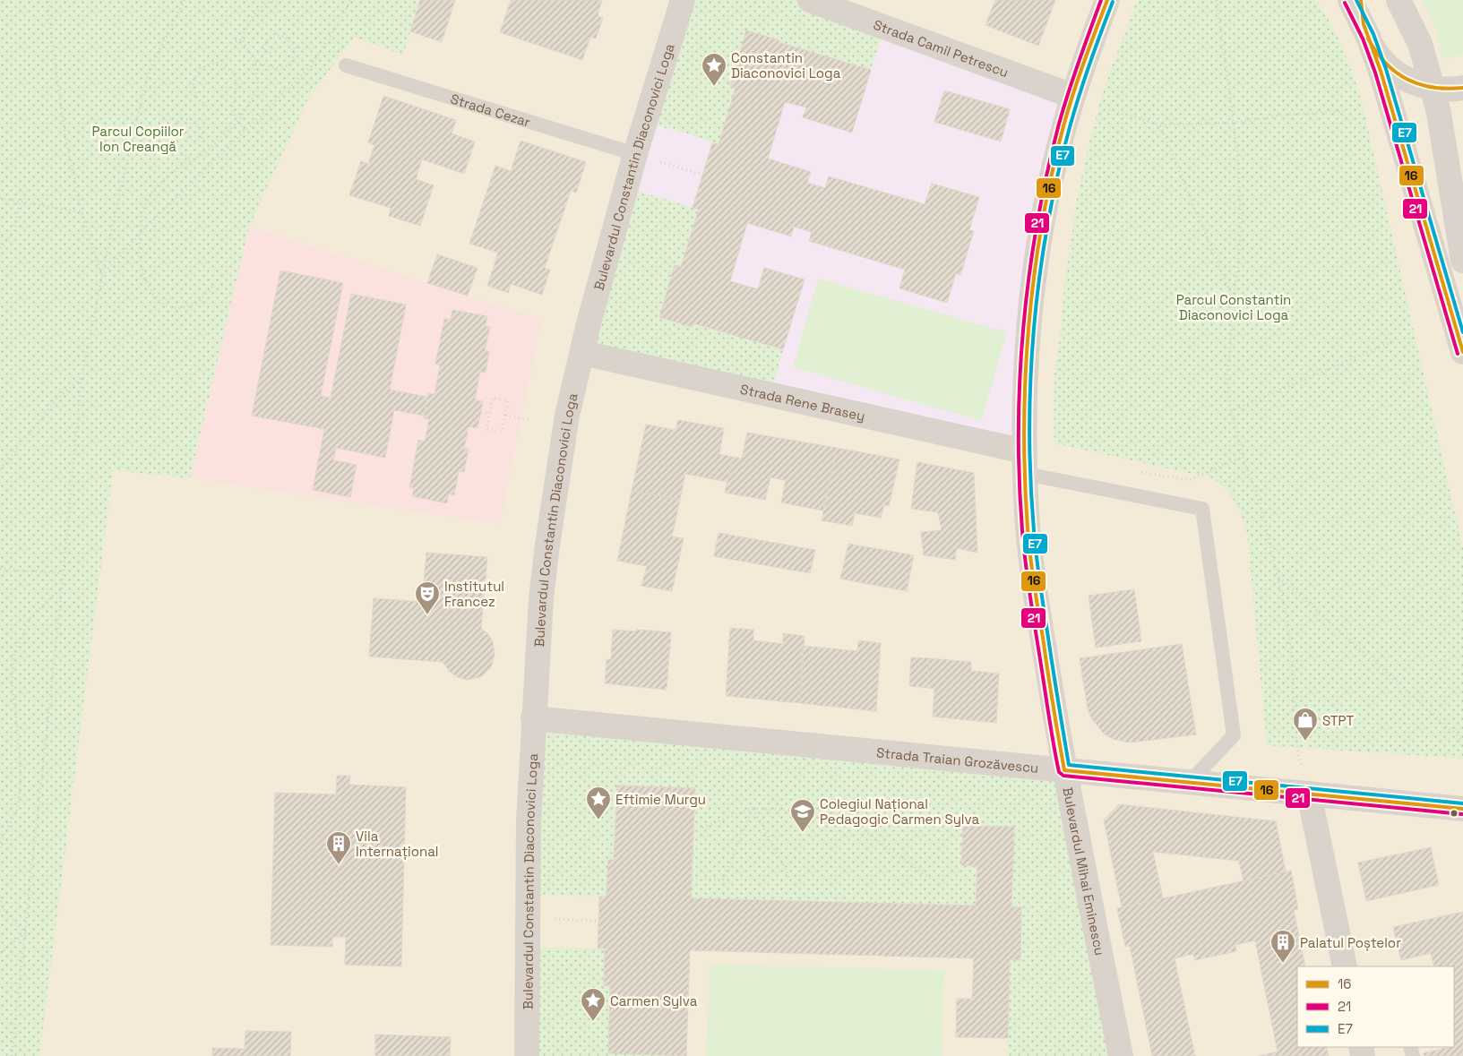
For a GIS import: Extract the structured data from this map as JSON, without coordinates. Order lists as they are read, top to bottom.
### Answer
{
  "streets": {
    "street": [
      "Strada Camil Petrescu",
      "Bulevardul Constantin Diaconovici Loga",
      "Strada Rene Brasey",
      "Strada Traian Grozăvescu",
      "Bulevardul Mihai Eminescu"
    ],
    "lane": ["Strada Cezar"]
  },
  "crossings": [
    ["Strada Camil Petrescu", "Bulevardul Mihai Eminescu"],
    ["Strada Cezar", "Bulevardul Constantin Diaconovici Loga"],
    ["Bulevardul Constantin Diaconovici Loga", "Strada Rene Brasey"],
    ["Bulevardul Constantin Diaconovici Loga", "Strada Traian Grozăvescu"],
    ["Strada Rene Brasey", "Bulevardul Mihai Eminescu"],
    ["Strada Traian Grozăvescu", "Bulevardul Mihai Eminescu"]
  ],
  "parks": ["Parcul Copiilor Ion Creangă", "Parcul Constantin Diaconovici Loga"],
  "places": {
    "place": ["Constantin Diaconovici Loga", "Eftimie Murgu", "Carmen Sylva"],
    "theatre": ["Institutul Francez"],
    "shop": ["STPT"],
    "school or university": ["Colegiul Național Pedagogic Carmen Sylva"],
    "building": ["Vila Internațional", "Palatul Poștelor"]
  },
  "lines": ["transit line 16", "transit line 21", "transit line E7"],
  "legend": ["16", "21", "E7"]
}
